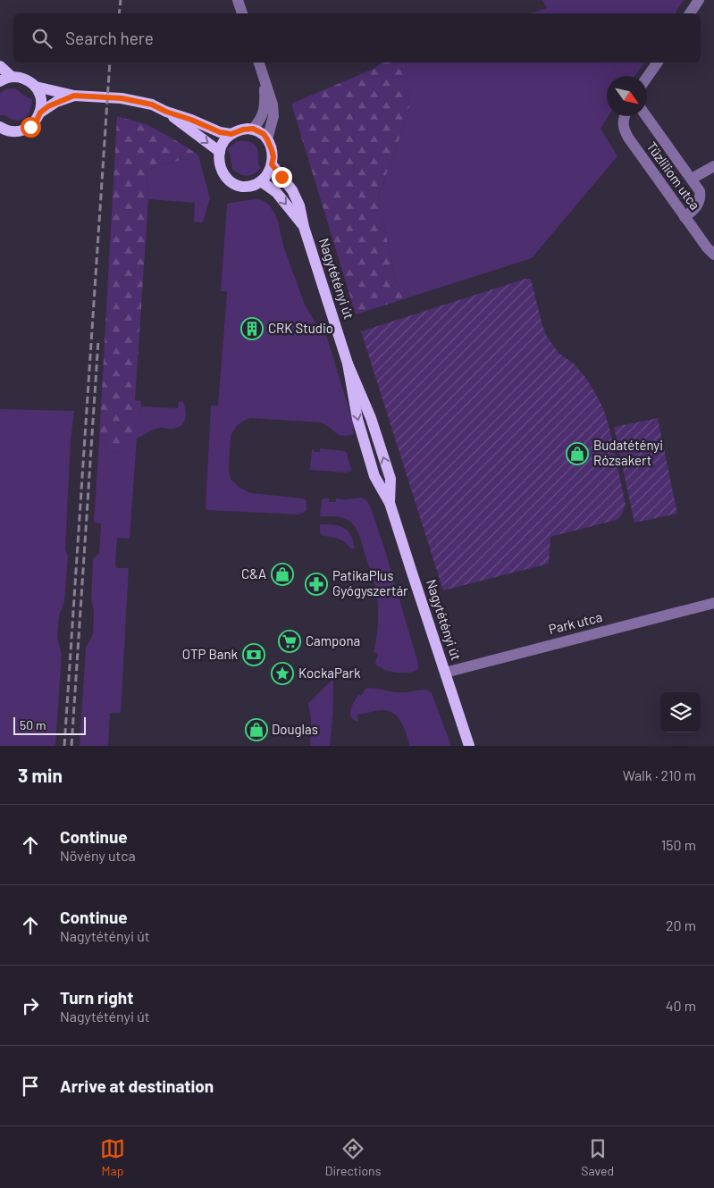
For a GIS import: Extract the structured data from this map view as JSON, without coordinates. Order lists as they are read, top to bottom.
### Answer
{
  "streets": {
    "main road": ["Nagytétényi út"],
    "street": ["Tűzliliom utca", "Park utca"]
  },
  "crossings": [
    ["Nagytétényi út", "Park utca"]
  ],
  "places": {
    "building": ["CRK Studio"],
    "shop": ["Budatétényi Rózsakert", "C&A", "Douglas"],
    "pharmacy": ["PatikaPlus Gyógyszertár"],
    "supermarket": ["Campona"],
    "bank": ["OTP Bank"],
    "place": ["KockaPark"]
  },
  "scale_bar": "50 m",
  "north": "bottom right",
  "page": {
    "search": "Search here",
    "scale": "50 m",
    "heading": ["3 min", "Walk · 210 m"],
    "list": [
      ["Continue", "Növény utca", "150 m"],
      ["Continue", "Nagytétényi út", "20 m"],
      ["Turn right", "Nagytétényi út", "40 m"],
      "Arrive at destination"
    ],
    "nav": ["Map", "Directions", "Saved"]
  }
}
